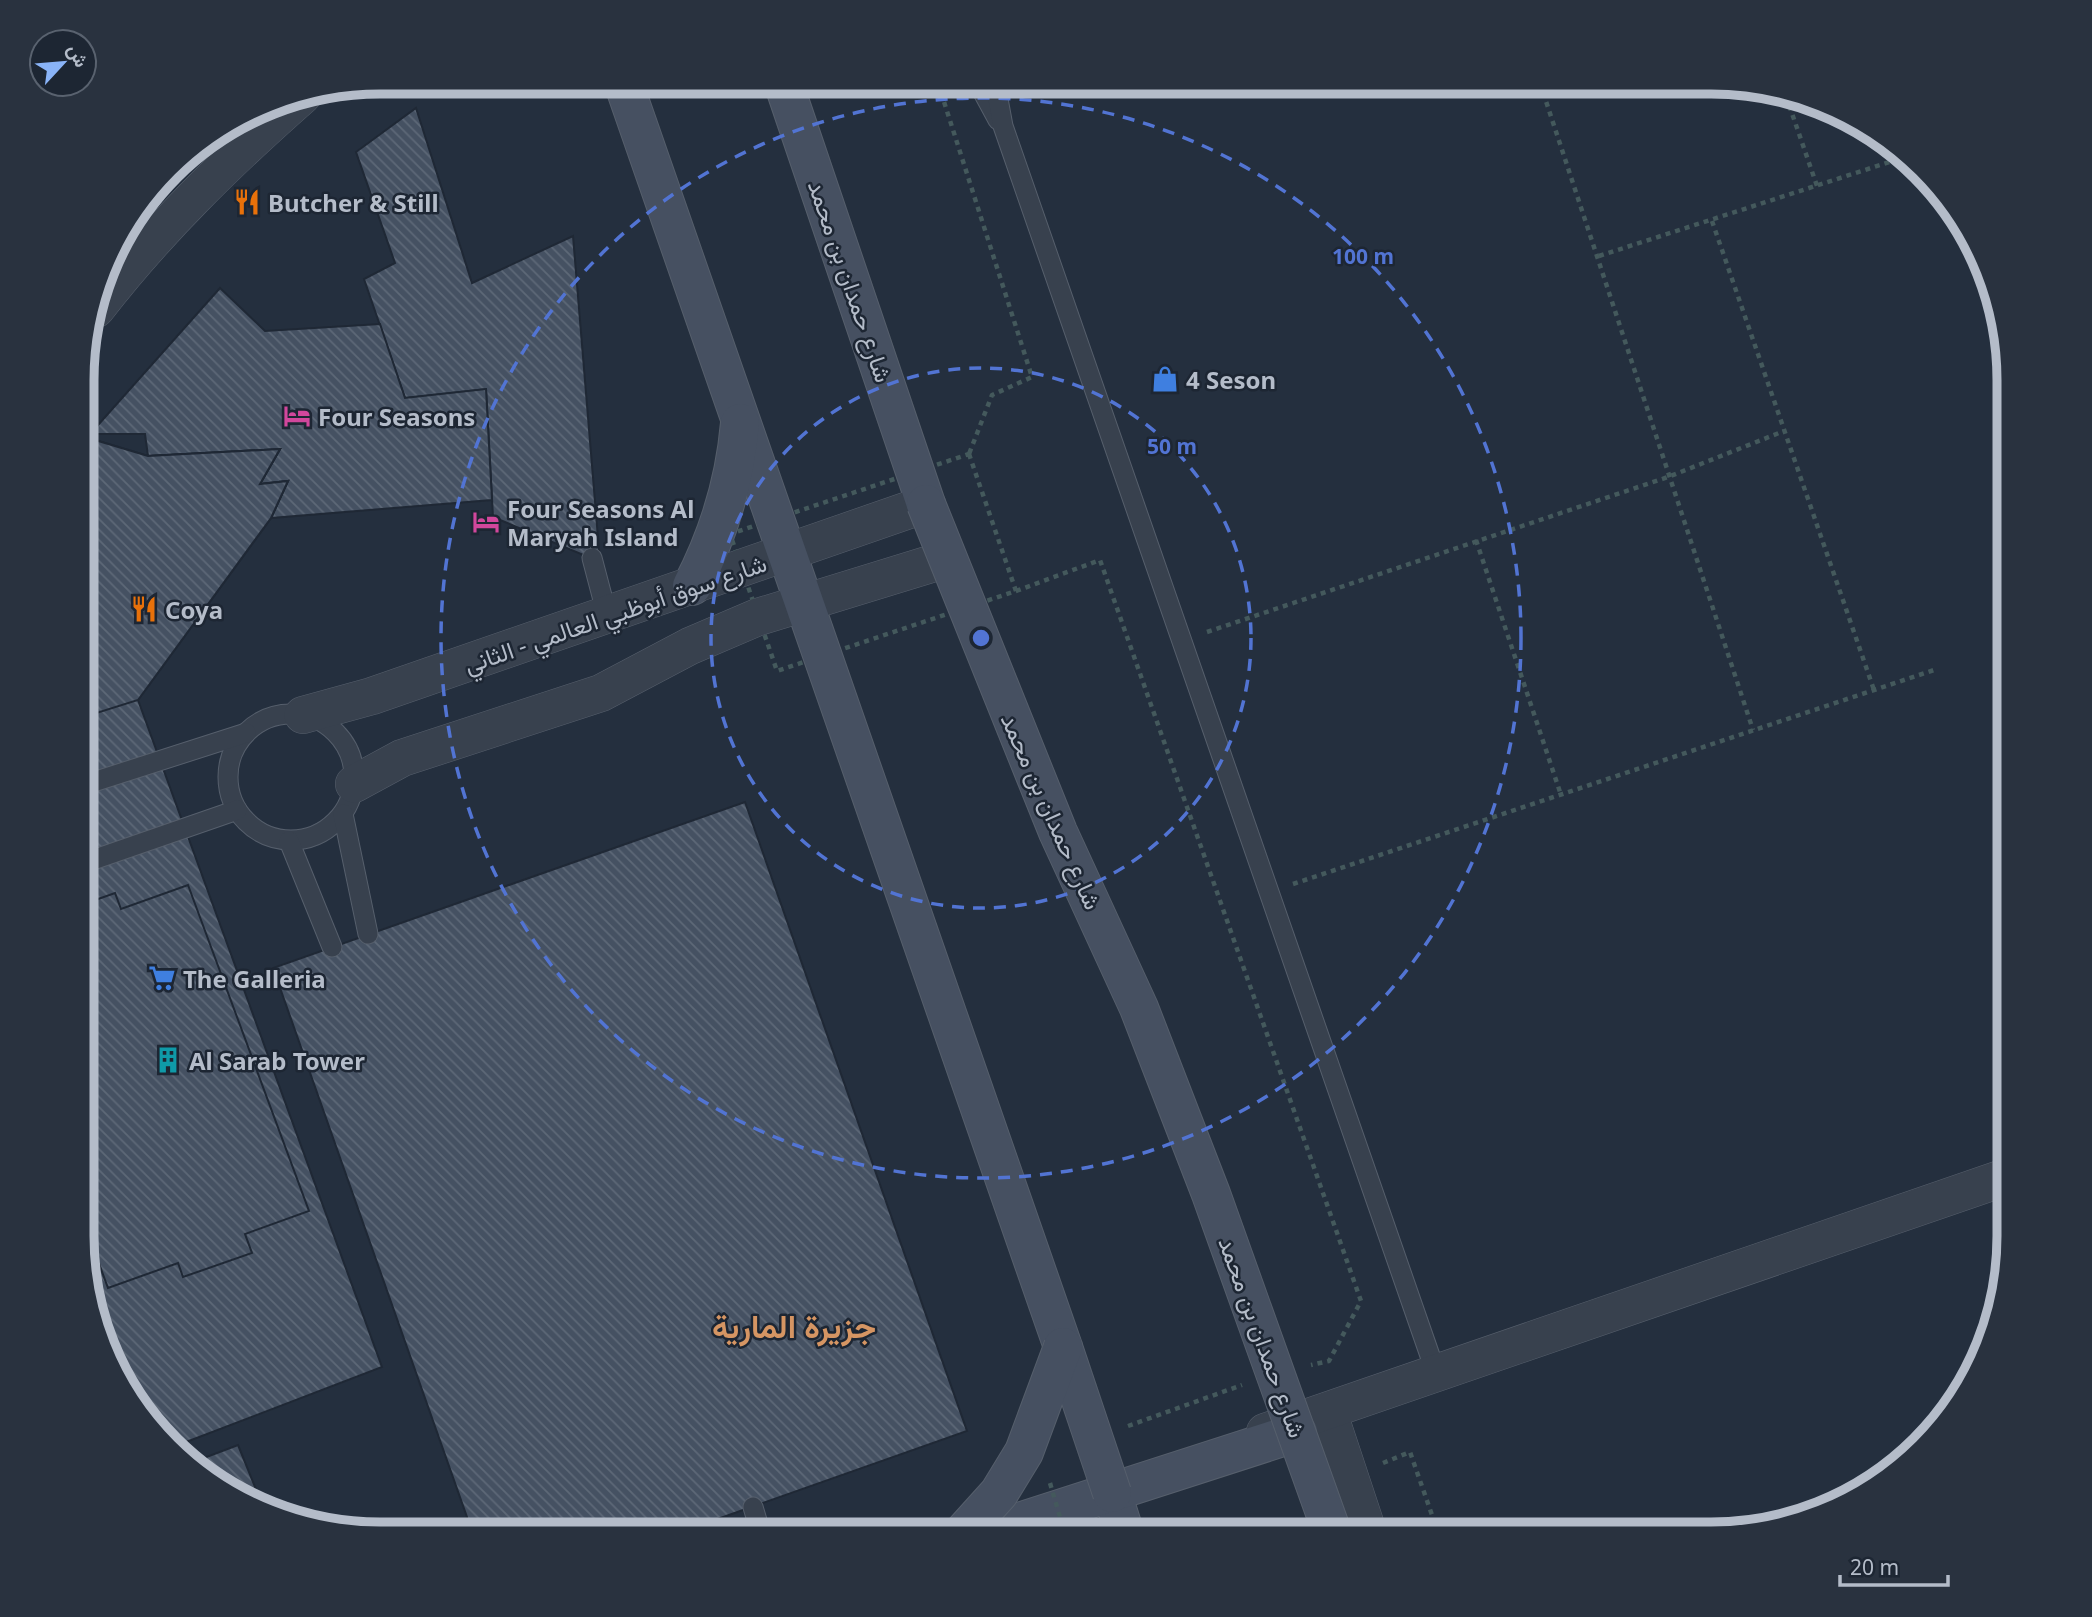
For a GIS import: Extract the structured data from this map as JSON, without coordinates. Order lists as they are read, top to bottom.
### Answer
{
  "streets": {
    "main road": ["شارع حمدان بن محمد"],
    "street": ["شارع سوق أبوظبي العالمي - الثاني"]
  },
  "crossings": [
    ["شارع حمدان بن محمد", "شارع سوق أبوظبي العالمي - الثاني"]
  ],
  "districts": ["جزيرة المارية"],
  "places": {
    "restaurant": ["Butcher & Still", "Coya"],
    "shop": ["4 Seson"],
    "hotel": ["Four Seasons", "Four Seasons Al Maryah Island"],
    "supermarket": ["The Galleria"],
    "building": ["Al Sarab Tower"]
  },
  "scale_bar": "20 m",
  "north": "top right",
  "rings": ["100 m", "50 m"]
}
